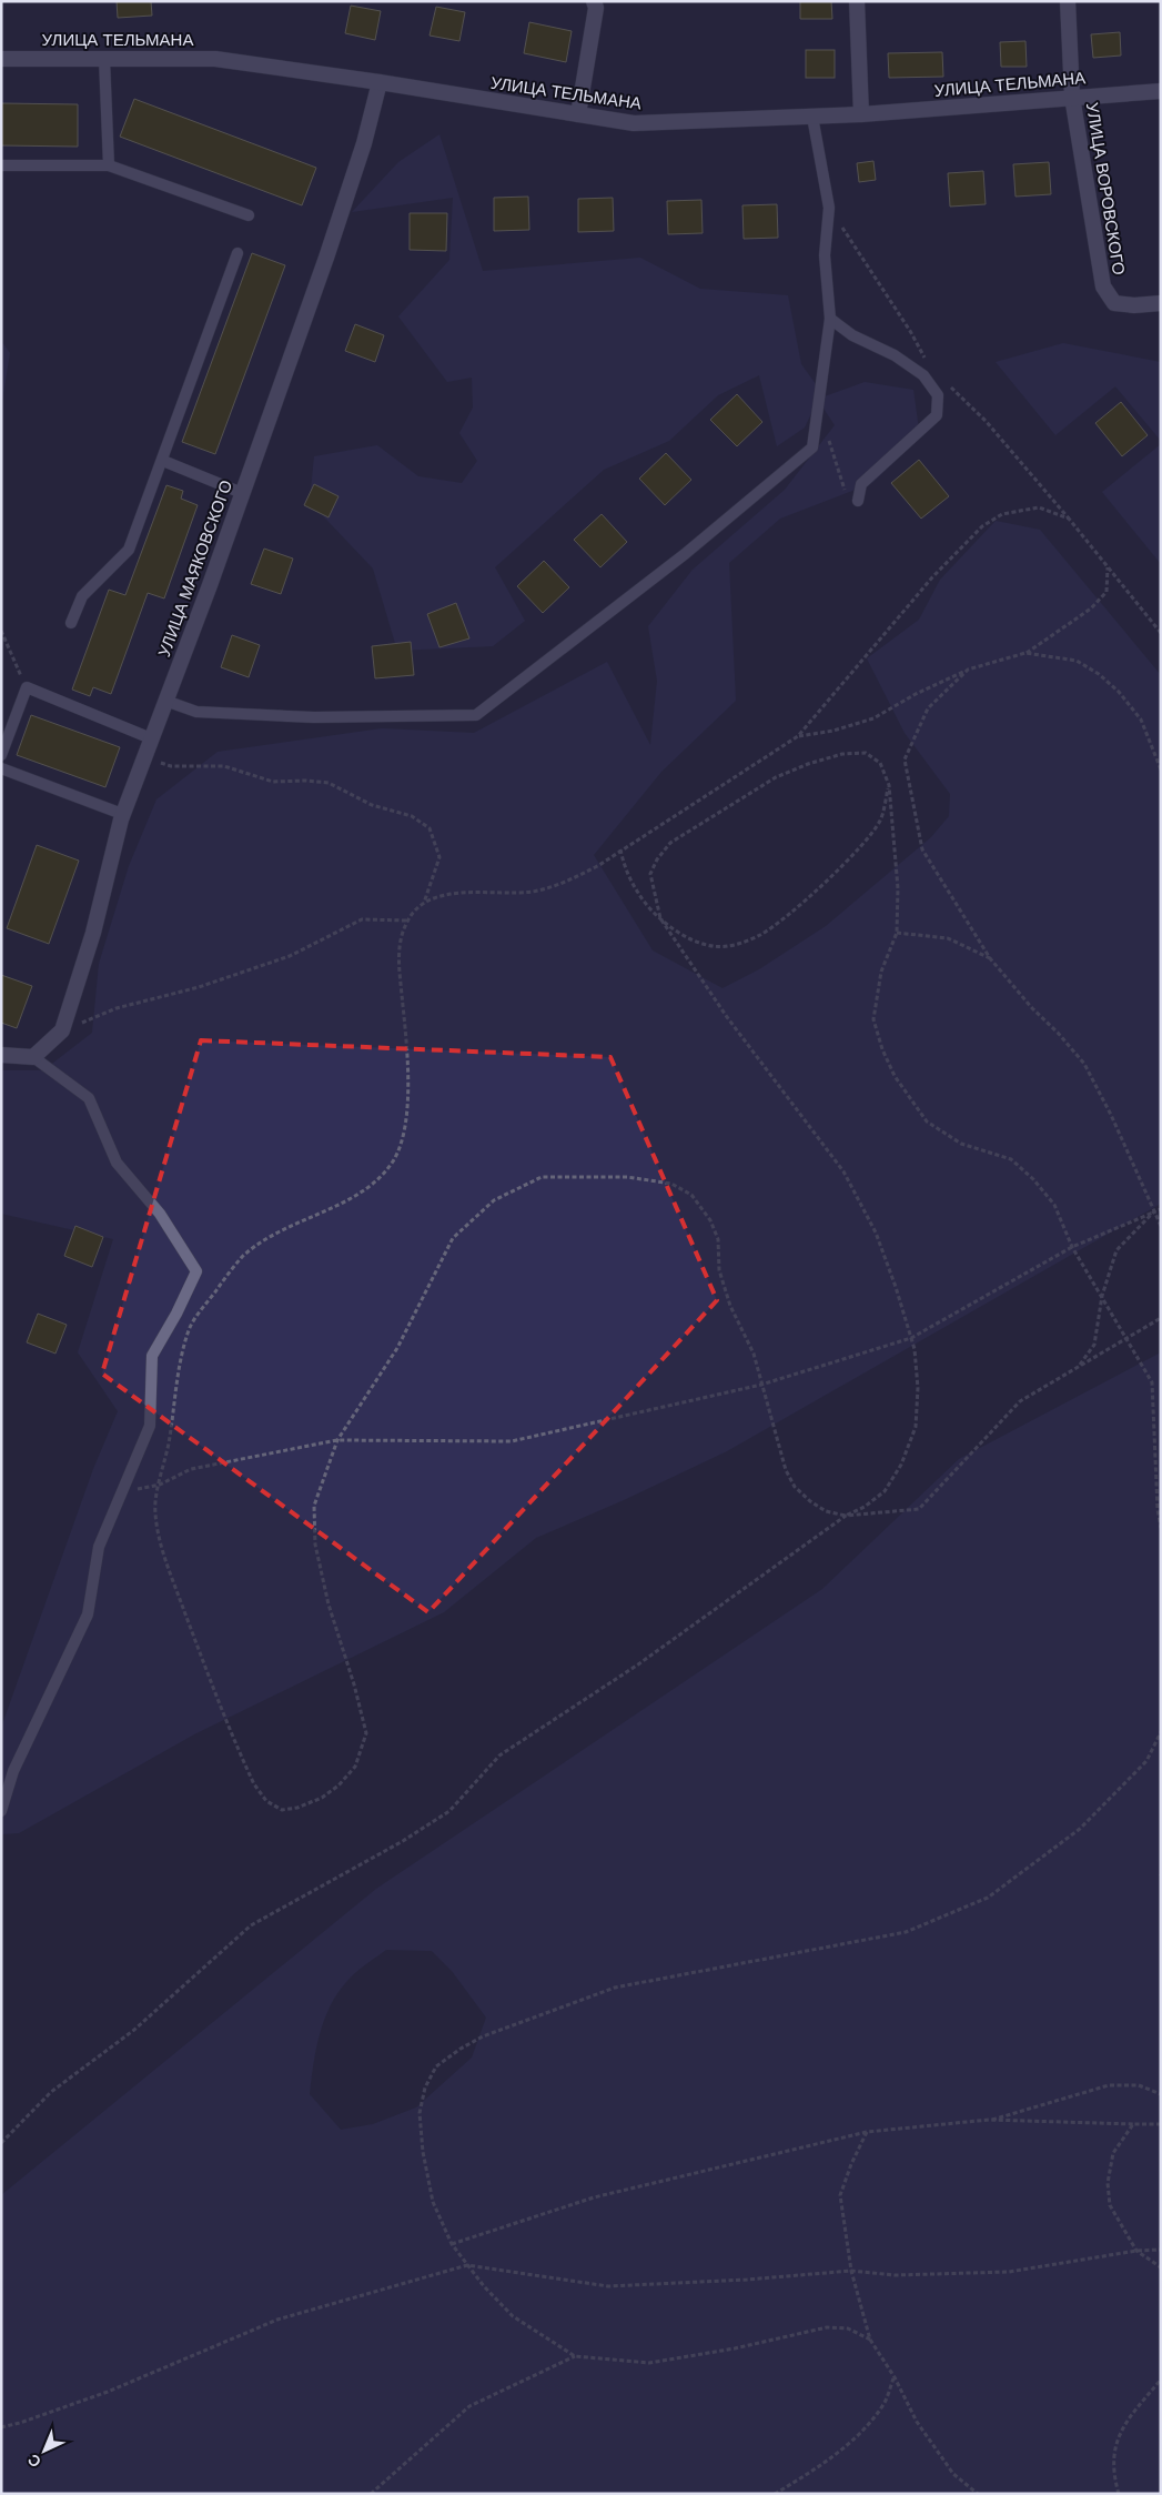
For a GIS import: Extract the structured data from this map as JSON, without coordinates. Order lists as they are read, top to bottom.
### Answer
{
  "streets": {
    "street": ["УЛИЦА ТЕЛЬМАНА", "УЛИЦА ВОРОВСКОГО", "УЛИЦА МАЯКОВСКОГО"]
  },
  "crossings": [
    ["УЛИЦА ТЕЛЬМАНА", "УЛИЦА ВОРОВСКОГО"],
    ["УЛИЦА ТЕЛЬМАНА", "УЛИЦА МАЯКОВСКОГО"]
  ],
  "north": "bottom left"
}
